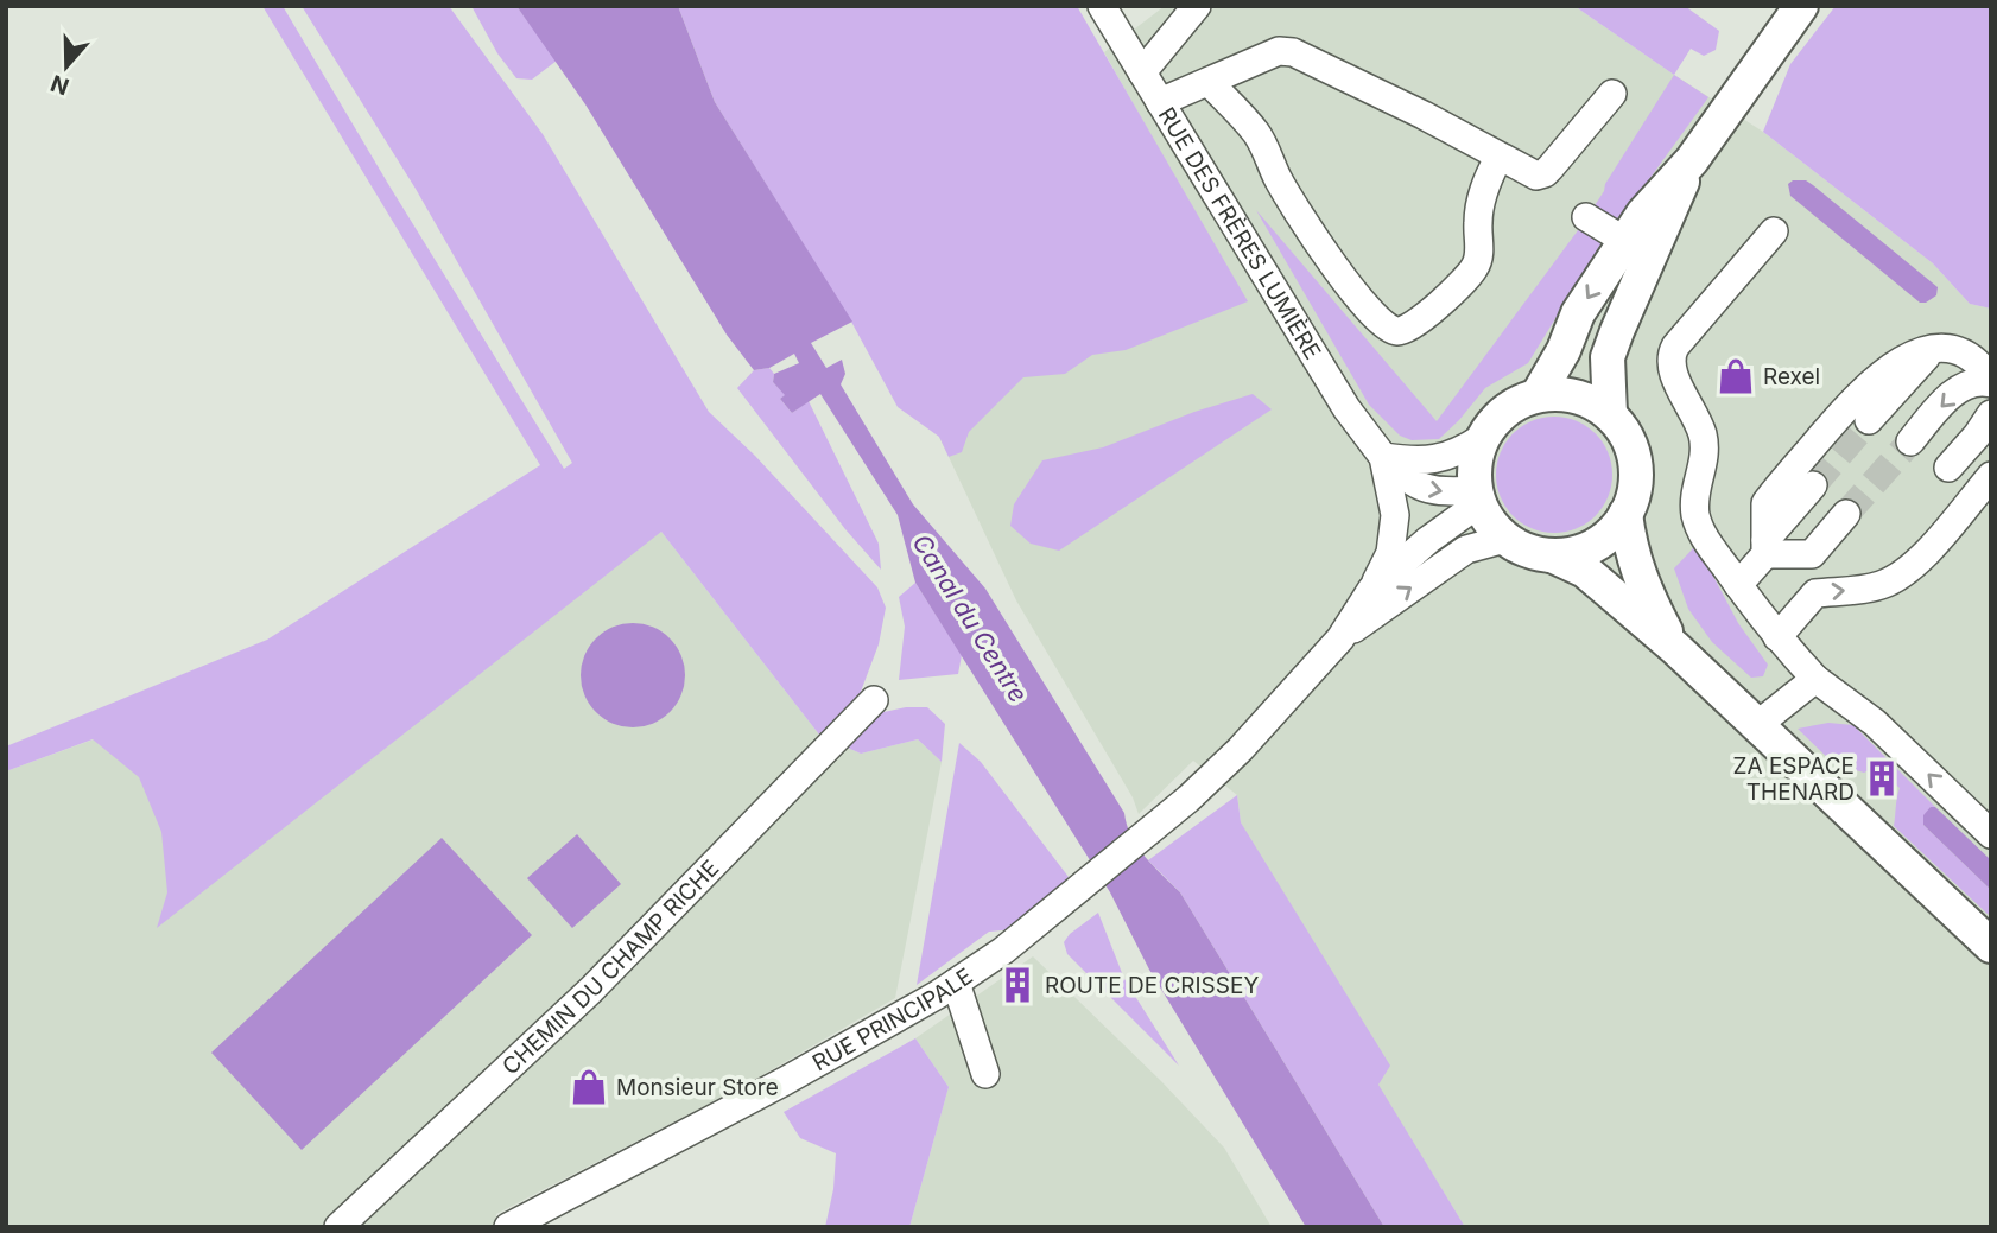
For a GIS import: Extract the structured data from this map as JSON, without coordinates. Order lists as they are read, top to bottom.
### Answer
{
  "streets": {
    "street": ["RUE DES FRÈRES LUMIÈRE", "CHEMIN DU CHAMP RICHE", "RUE PRINCIPALE"]
  },
  "water": ["Canal du Centre"],
  "places": {
    "shop": ["Rexel", "Monsieur Store"],
    "building": ["ZA ESPACE THENARD", "ROUTE DE CRISSEY"]
  },
  "north": "bottom"
}
